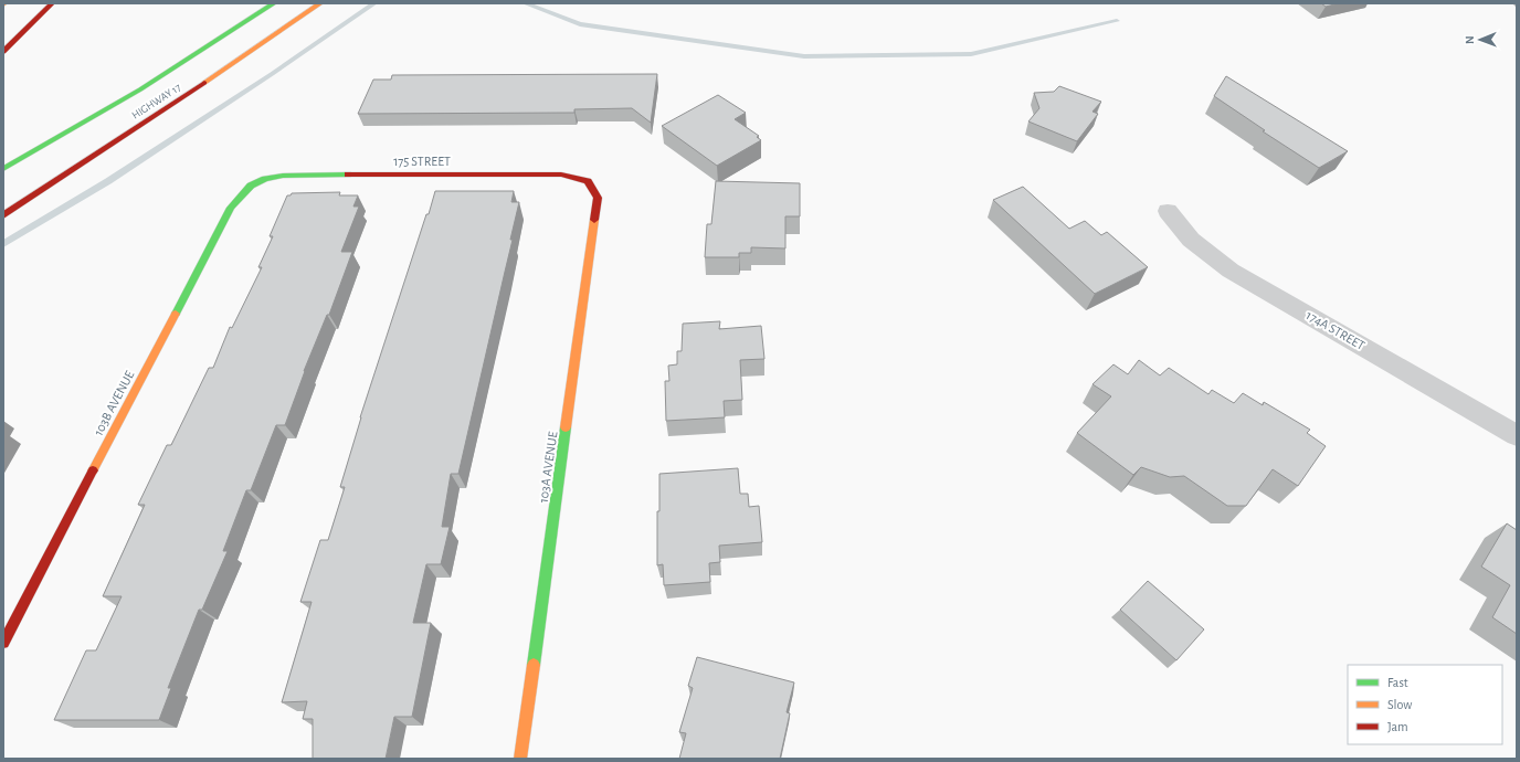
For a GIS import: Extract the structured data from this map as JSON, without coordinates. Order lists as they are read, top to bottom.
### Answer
{
  "streets": {
    "main road": [
      "HIGHWAY 17",
      "175 STREET",
      "103B AVENUE",
      "103A AVENUE"
    ],
    "street": ["174A STREET"]
  },
  "crossings": [
    ["175 STREET", "103B AVENUE"],
    ["175 STREET", "103A AVENUE"]
  ],
  "legend": ["Fast", "Slow", "Jam"],
  "north": "left"
}
